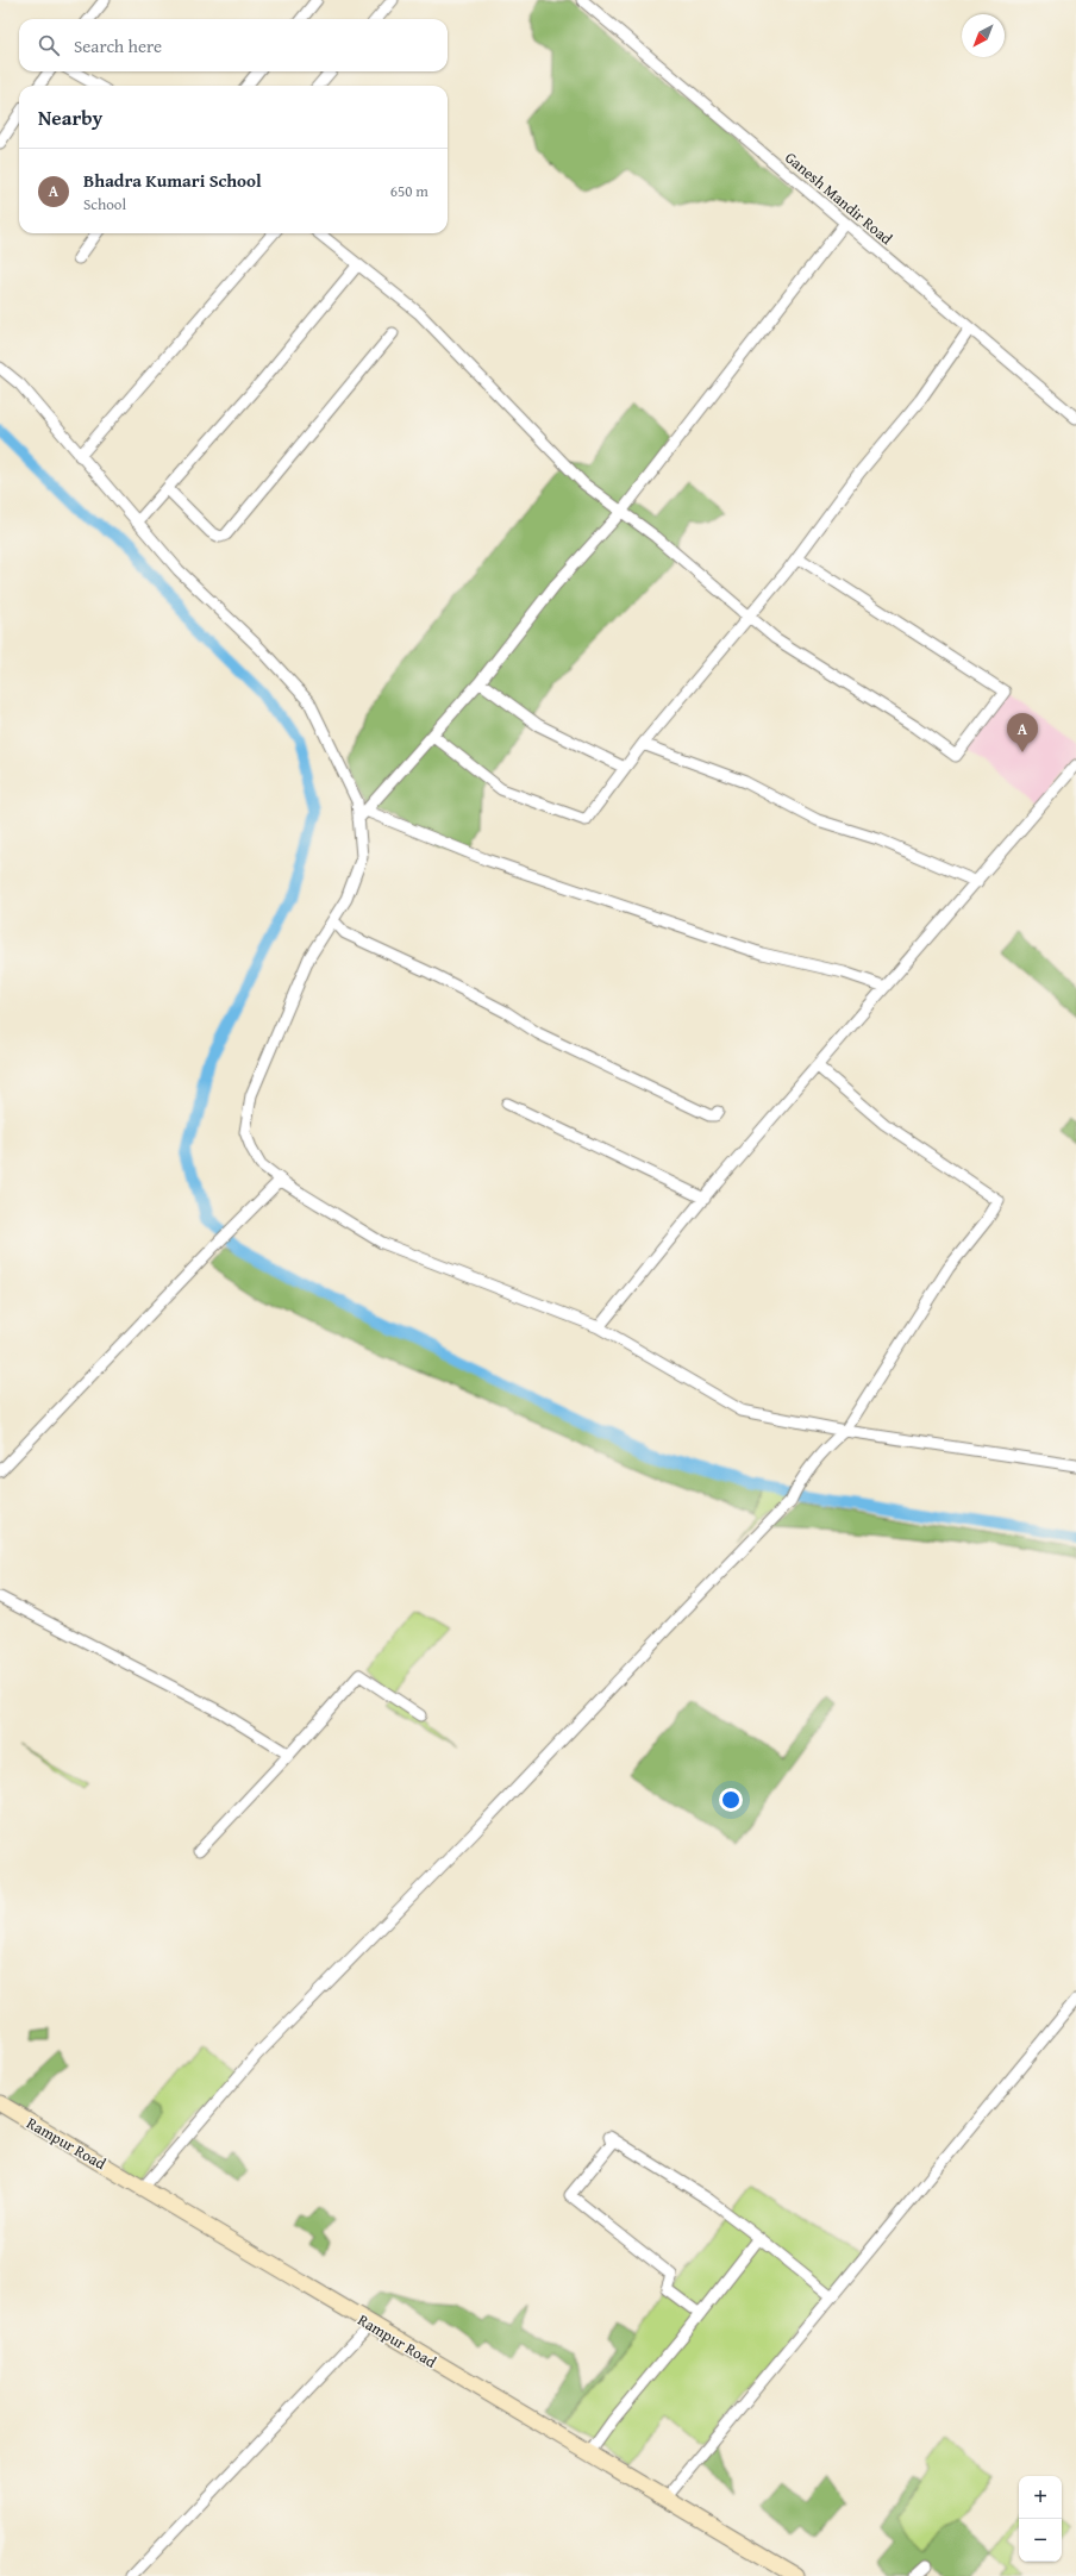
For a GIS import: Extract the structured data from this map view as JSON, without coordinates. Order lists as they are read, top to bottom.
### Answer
{
  "streets": {
    "main road": ["Rampur Road"],
    "street": ["Ganesh Mandir Road"]
  },
  "north": "bottom left",
  "page": {
    "search": "Search here",
    "heading": "Nearby",
    "list": [
      {
        "mark": "A",
        "name": "Bhadra Kumari School",
        "note": "School",
        "value": "650 m"
      }
    ],
    "pins": "A",
    "map_buttons": ["+", "−"]
  }
}
